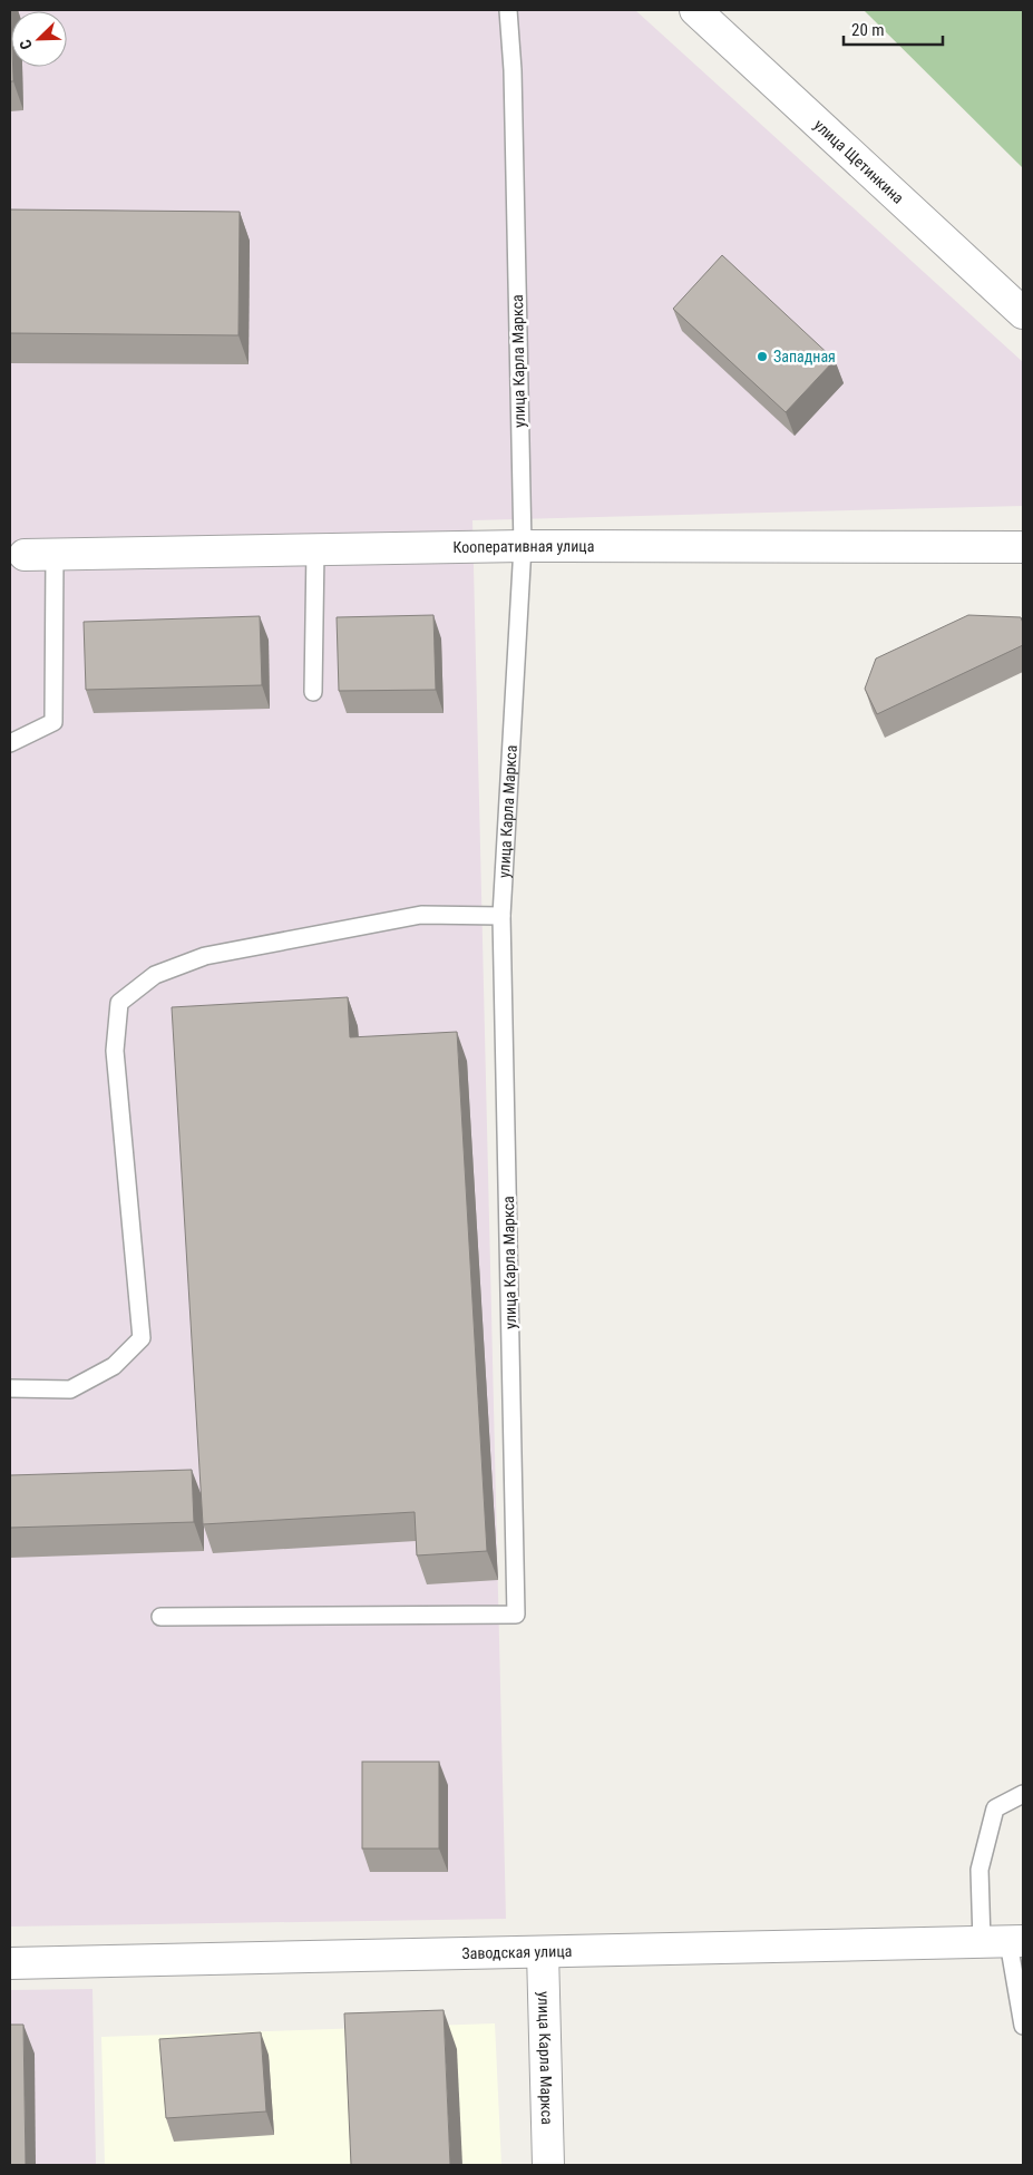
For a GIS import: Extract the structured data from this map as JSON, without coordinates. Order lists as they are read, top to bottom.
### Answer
{
  "streets": {
    "street": [
      "улица Щетинкина",
      "улица Карла Маркса",
      "Кооперативная улица",
      "Заводская улица"
    ]
  },
  "crossings": [
    ["улица Карла Маркса", "Кооперативная улица"],
    ["улица Карла Маркса", "Заводская улица"]
  ],
  "places": ["Западная"],
  "scale_bar": "20 m",
  "north": "bottom left"
}
